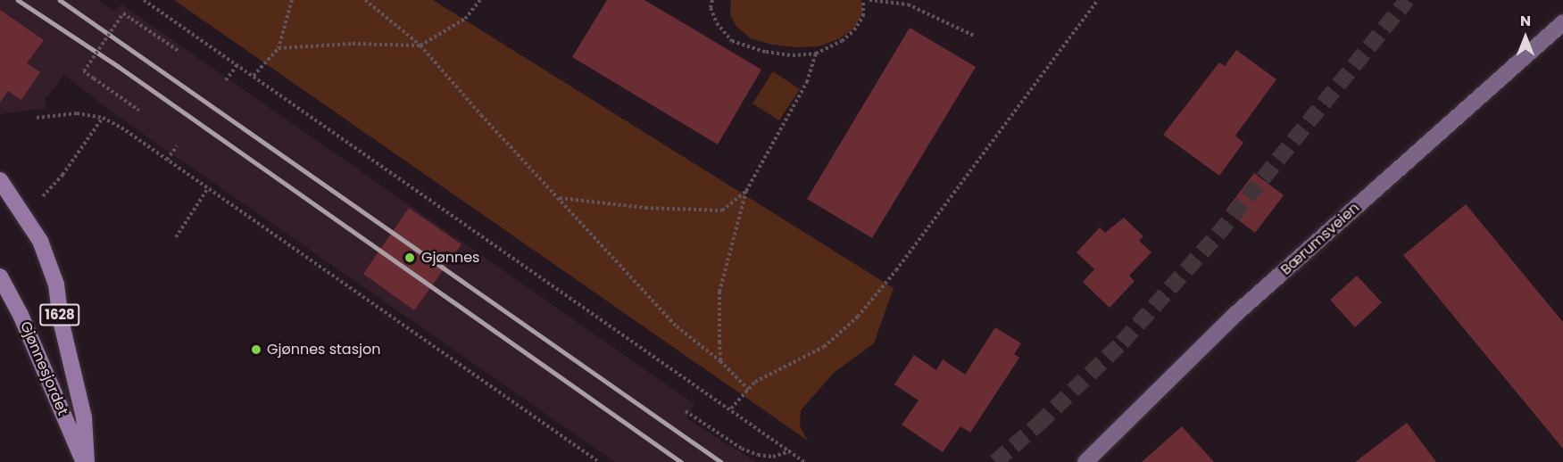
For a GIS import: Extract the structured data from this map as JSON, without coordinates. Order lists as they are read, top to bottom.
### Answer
{
  "streets": {
    "main road": ["1628", "Gjønnesjordet"],
    "street": ["Bærumsveien"]
  },
  "places": ["Gjønnes", "Gjønnes stasjon"],
  "north": "top"
}
